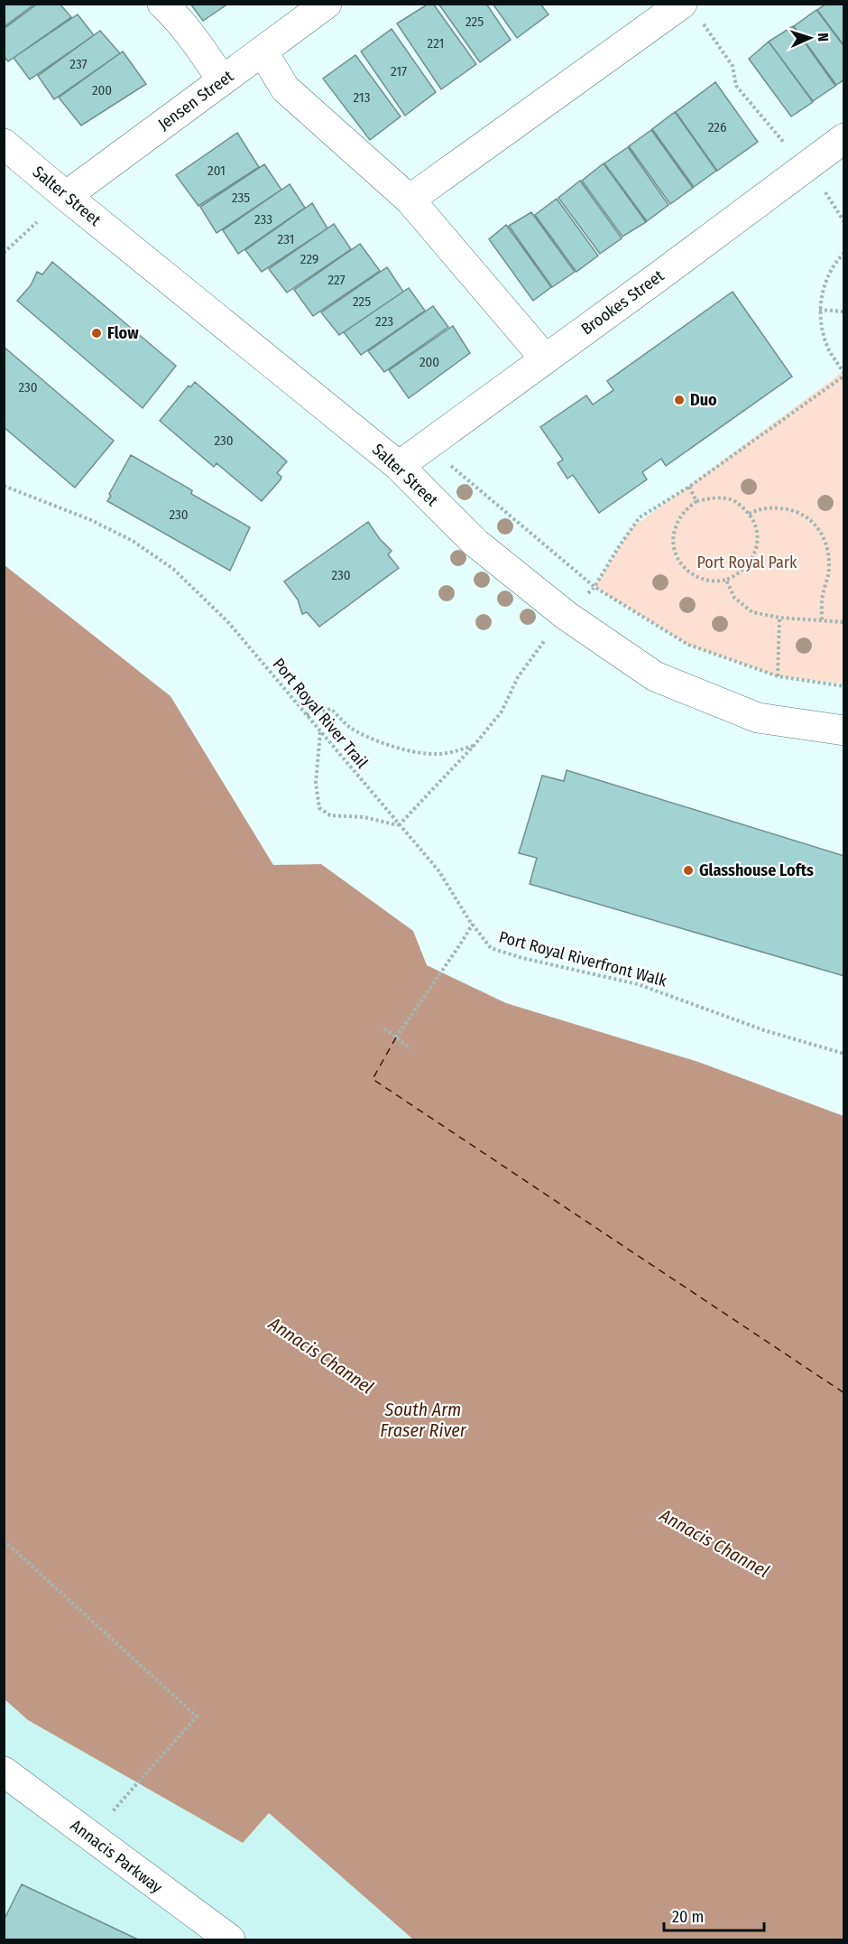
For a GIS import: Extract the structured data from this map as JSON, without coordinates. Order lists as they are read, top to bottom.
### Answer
{
  "streets": {
    "street": [
      "Jensen Street",
      "Salter Street",
      "Brookes Street",
      "Annacis Parkway"
    ],
    "path": ["Port Royal River Trail", "Port Royal Riverfront Walk"]
  },
  "crossings": [
    ["Jensen Street", "Salter Street"],
    ["Salter Street", "Brookes Street"],
    ["Port Royal River Trail", "Port Royal Riverfront Walk"]
  ],
  "water": ["Annacis Channel", "South Arm Fraser River"],
  "parks": ["Port Royal Park"],
  "places": ["Flow", "Duo", "Glasshouse Lofts"],
  "house_numbers": [
    "225",
    "221",
    "237",
    "217",
    "200",
    "213",
    "226",
    "201",
    "235",
    "233",
    "231",
    "229",
    "227",
    "225",
    "223",
    "200",
    "230",
    "230",
    "230",
    "230"
  ],
  "scale_bar": "20 m",
  "north": "right"
}
